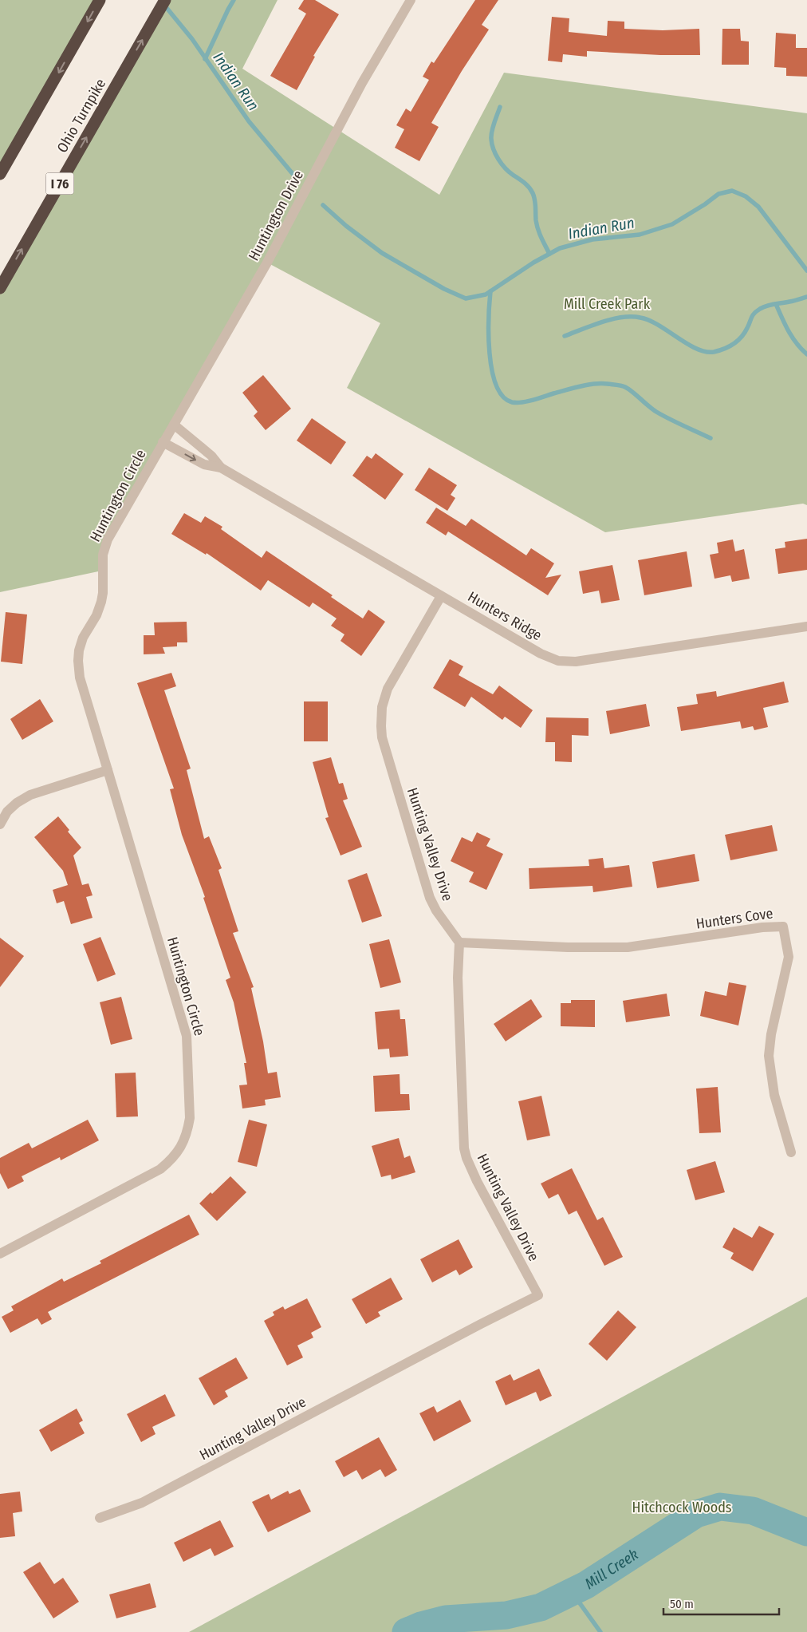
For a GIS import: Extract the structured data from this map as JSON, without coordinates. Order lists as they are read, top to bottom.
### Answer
{
  "streets": {
    "highway": ["Ohio Turnpike", "I 76"],
    "street": [
      "Huntington Drive",
      "Huntington Circle",
      "Hunters Ridge",
      "Hunting Valley Drive",
      "Hunters Cove"
    ]
  },
  "crossings": [
    ["Huntington Drive", "Huntington Circle"],
    ["Huntington Drive", "Hunters Ridge"],
    ["Huntington Circle", "Hunters Ridge"],
    ["Hunters Ridge", "Hunting Valley Drive"],
    ["Hunting Valley Drive", "Hunters Cove"]
  ],
  "water": ["Indian Run", "Mill Creek"],
  "parks": ["Mill Creek Park", "Hitchcock Woods"],
  "scale_bar": "50 m"
}
